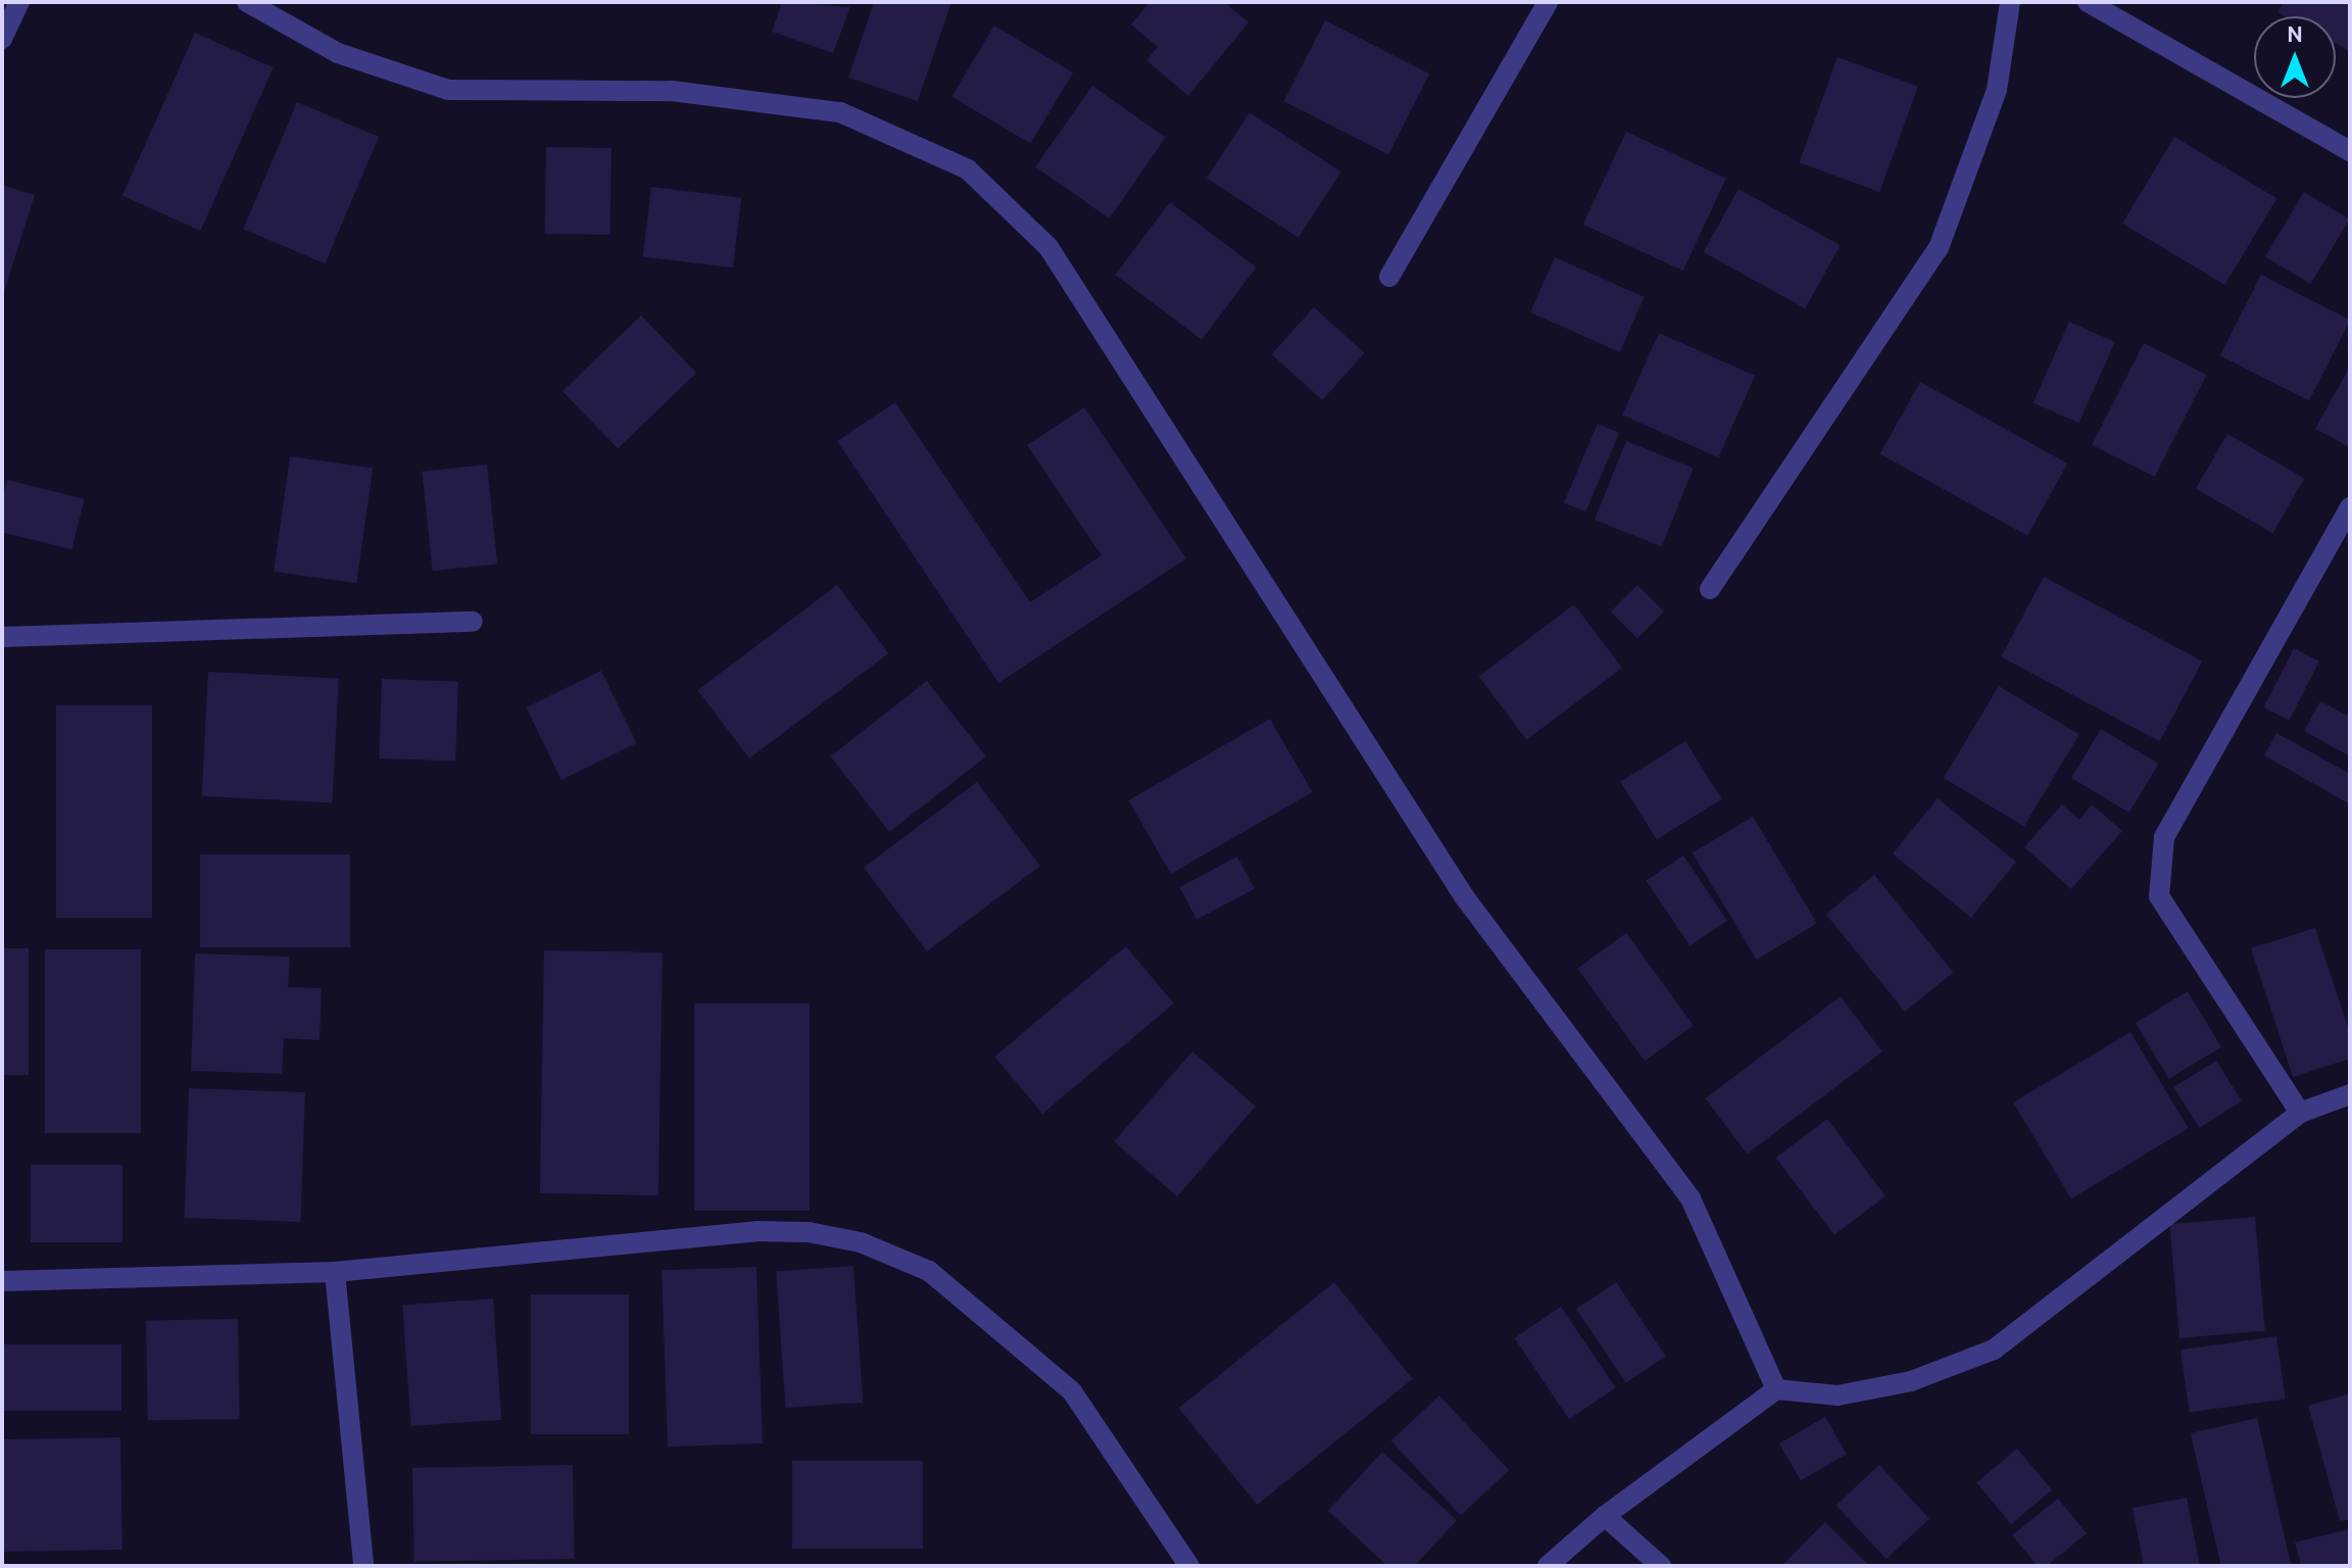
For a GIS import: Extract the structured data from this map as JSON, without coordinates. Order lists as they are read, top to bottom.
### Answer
{
  "north": "top"
}
